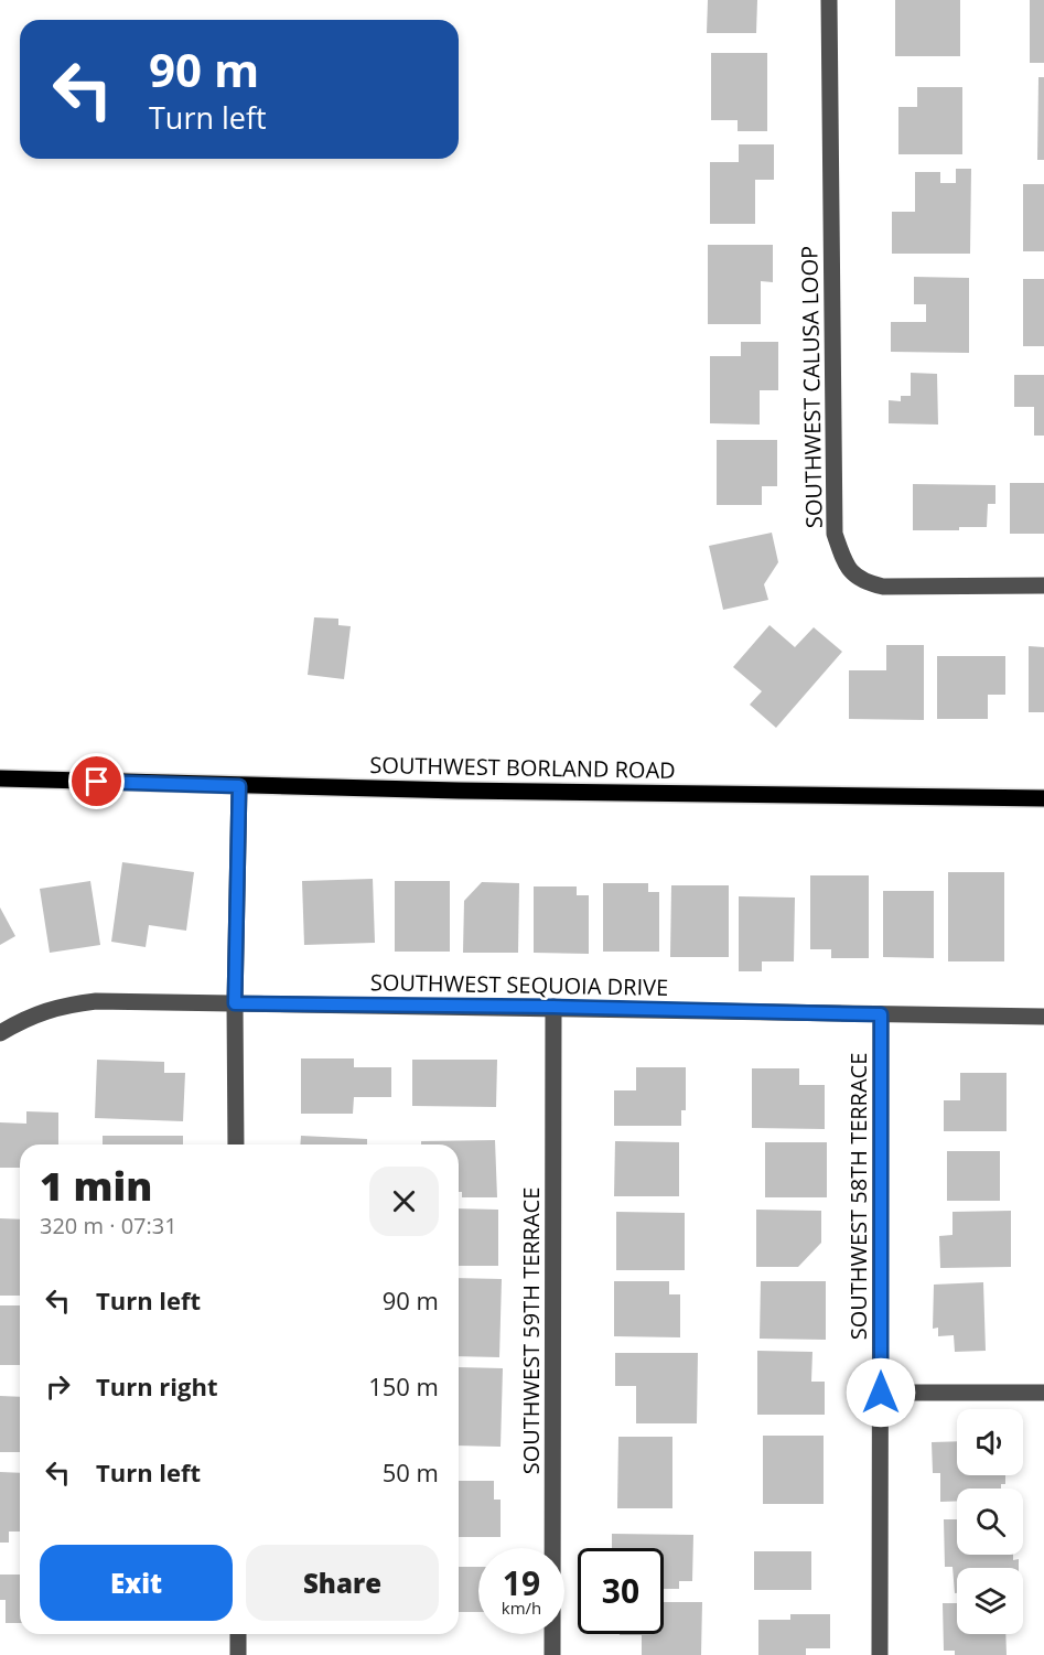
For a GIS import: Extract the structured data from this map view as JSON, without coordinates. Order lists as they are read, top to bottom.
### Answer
{
  "streets": {
    "main road": ["SOUTHWEST BORLAND ROAD"],
    "street": [
      "SOUTHWEST CALUSA LOOP",
      "SOUTHWEST SEQUOIA DRIVE",
      "SOUTHWEST 58TH TERRACE",
      "SOUTHWEST 59TH TERRACE"
    ]
  },
  "crossings": [
    ["SOUTHWEST SEQUOIA DRIVE", "SOUTHWEST 58TH TERRACE"],
    ["SOUTHWEST SEQUOIA DRIVE", "SOUTHWEST 59TH TERRACE"]
  ],
  "page": {
    "turn": ["90 m", "Turn left"],
    "heading": ["1 min", "320 m · 07:31"],
    "list": [
      {
        "name": "Turn left",
        "value": "90 m"
      },
      {
        "name": "Turn right",
        "value": "150 m"
      },
      {
        "name": "Turn left",
        "value": "50 m"
      }
    ],
    "buttons": ["Exit", "Share"],
    "speed": "19 km/h",
    "limit": "30"
  }
}
